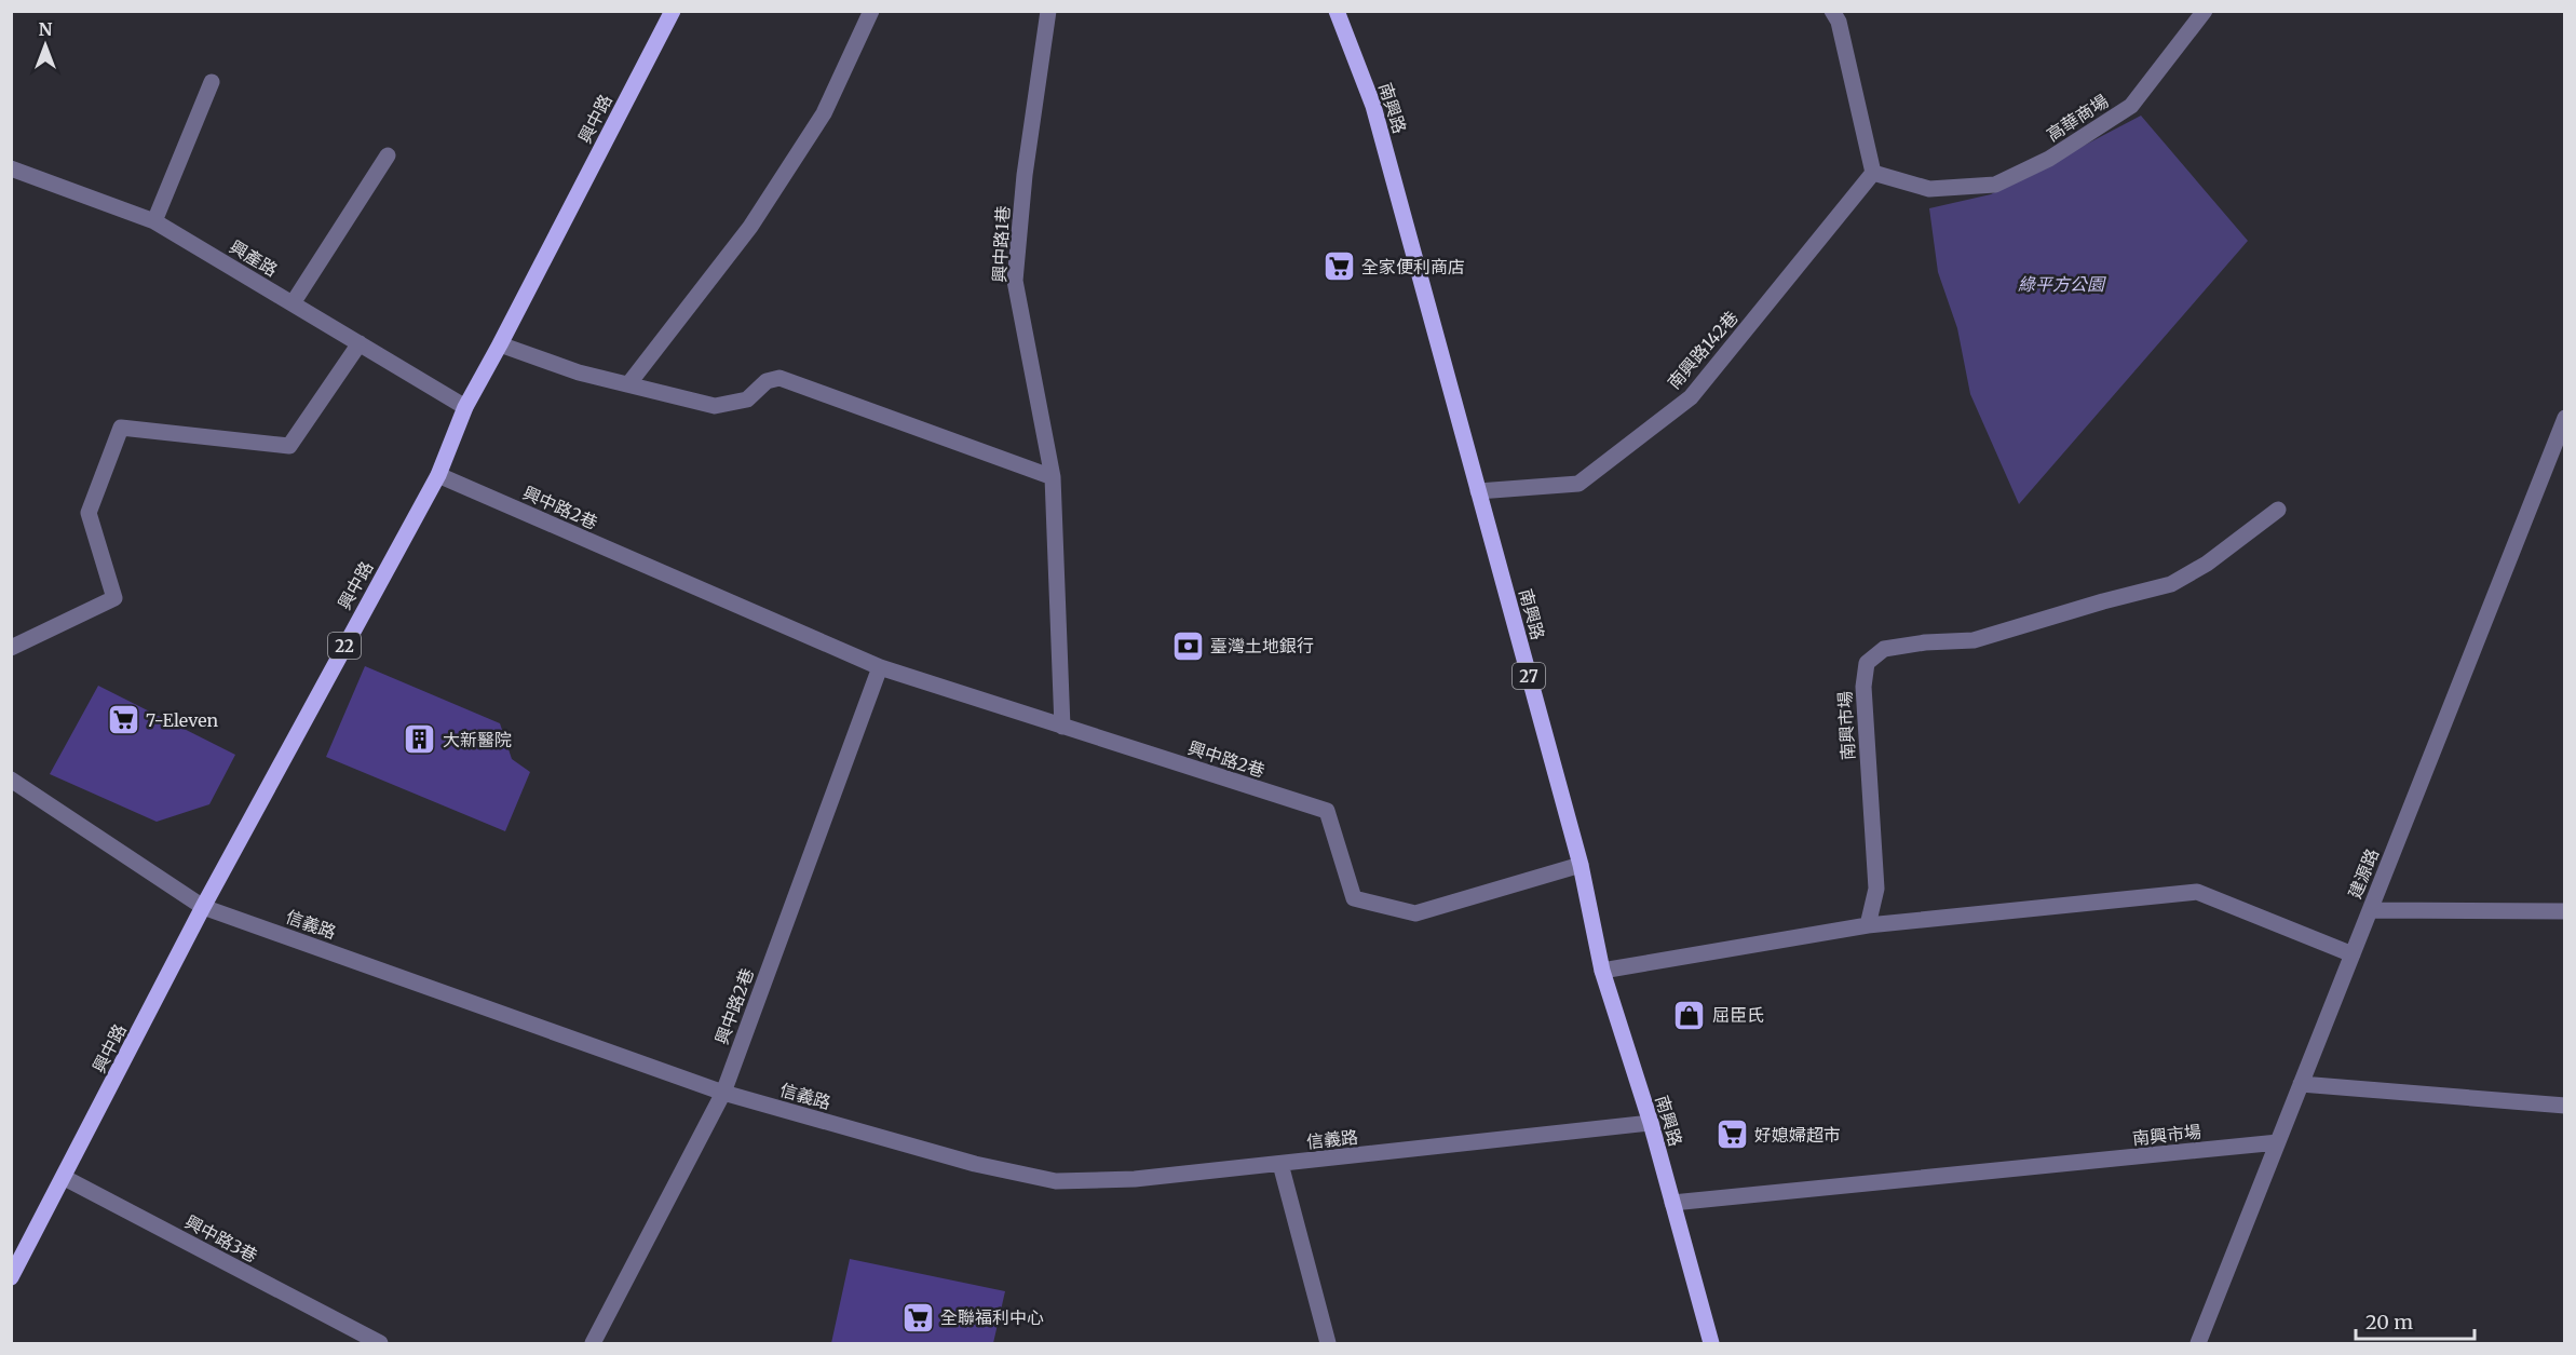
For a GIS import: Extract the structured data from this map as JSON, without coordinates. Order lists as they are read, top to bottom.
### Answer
{
  "streets": {
    "main road": [
      "南興路",
      "興中路",
      "22",
      "27"
    ],
    "street": [
      "高華商場",
      "興中路1巷",
      "興產路",
      "南興路142巷",
      "興中路2巷",
      "南興市場",
      "建源路",
      "信義路",
      "興中路3巷"
    ]
  },
  "crossings": [
    ["南興路", "南興路142巷"],
    ["南興路", "興中路2巷"],
    ["南興路", "南興市場"],
    ["南興路", "信義路"],
    ["高華商場", "南興路142巷"],
    ["興中路", "興產路"],
    ["興中路", "興中路2巷"],
    ["興中路", "信義路"],
    ["興中路", "興中路3巷"],
    ["興中路1巷", "興中路2巷"],
    ["興中路2巷", "信義路"],
    ["南興市場", "建源路"]
  ],
  "parks": ["綠平方公園"],
  "places": {
    "supermarket": [
      "全家便利商店",
      "7-Eleven",
      "好媳婦超市",
      "全聯福利中心"
    ],
    "bank": ["臺灣土地銀行"],
    "building": ["大新醫院"],
    "shop": ["屈臣氏"]
  },
  "scale_bar": "20 m",
  "north": "top"
}
